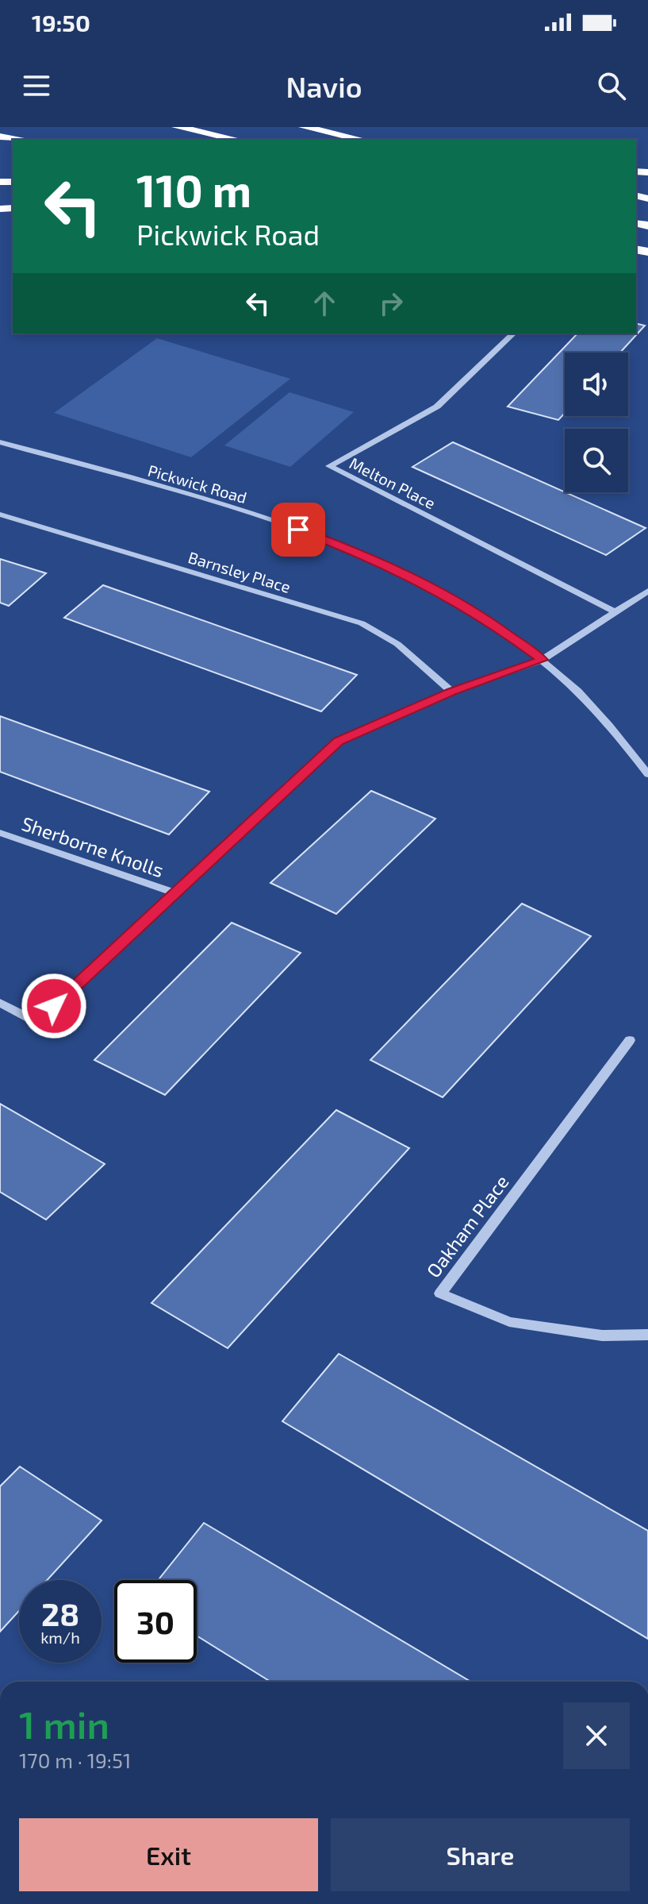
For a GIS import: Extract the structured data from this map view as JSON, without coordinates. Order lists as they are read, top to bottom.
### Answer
{
  "streets": {
    "street": [
      "Melton Place",
      "Pickwick Road",
      "Barnsley Place",
      "Sherborne Knolls",
      "Oakham Place"
    ]
  },
  "crossings": [
    ["Melton Place", "Sherborne Knolls"],
    ["Pickwick Road", "Sherborne Knolls"],
    ["Barnsley Place", "Sherborne Knolls"]
  ],
  "page": {
    "status": "19:50",
    "header": "Navio",
    "turn": ["110 m", "Pickwick Road"],
    "speed": "28 km/h",
    "limit": "30",
    "heading": ["1 min", "170 m · 19:51"],
    "buttons": ["Exit", "Share"]
  }
}
